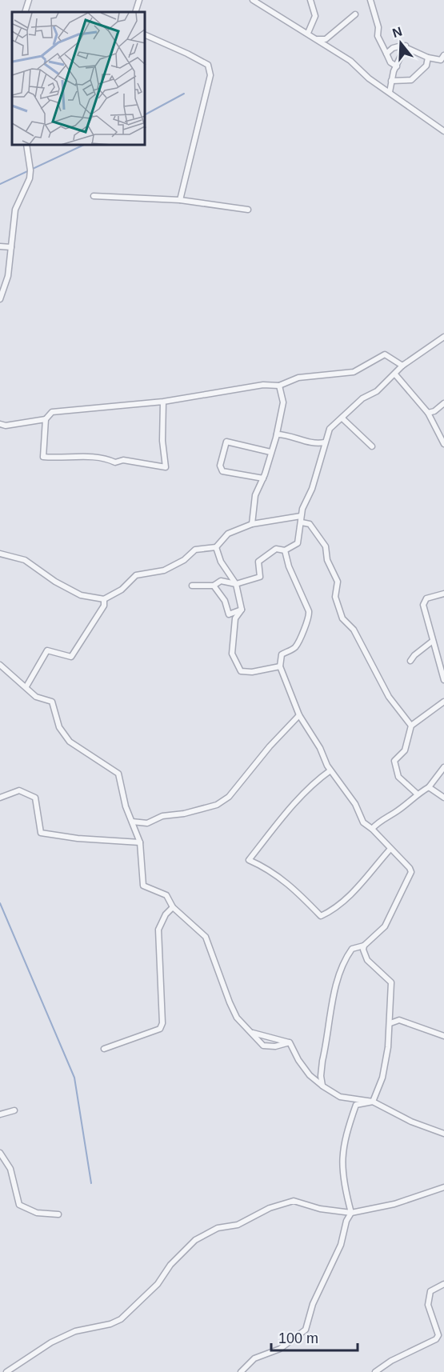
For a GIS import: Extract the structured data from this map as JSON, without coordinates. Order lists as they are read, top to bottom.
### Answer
{
  "scale_bar": "100 m",
  "north": "top"
}
